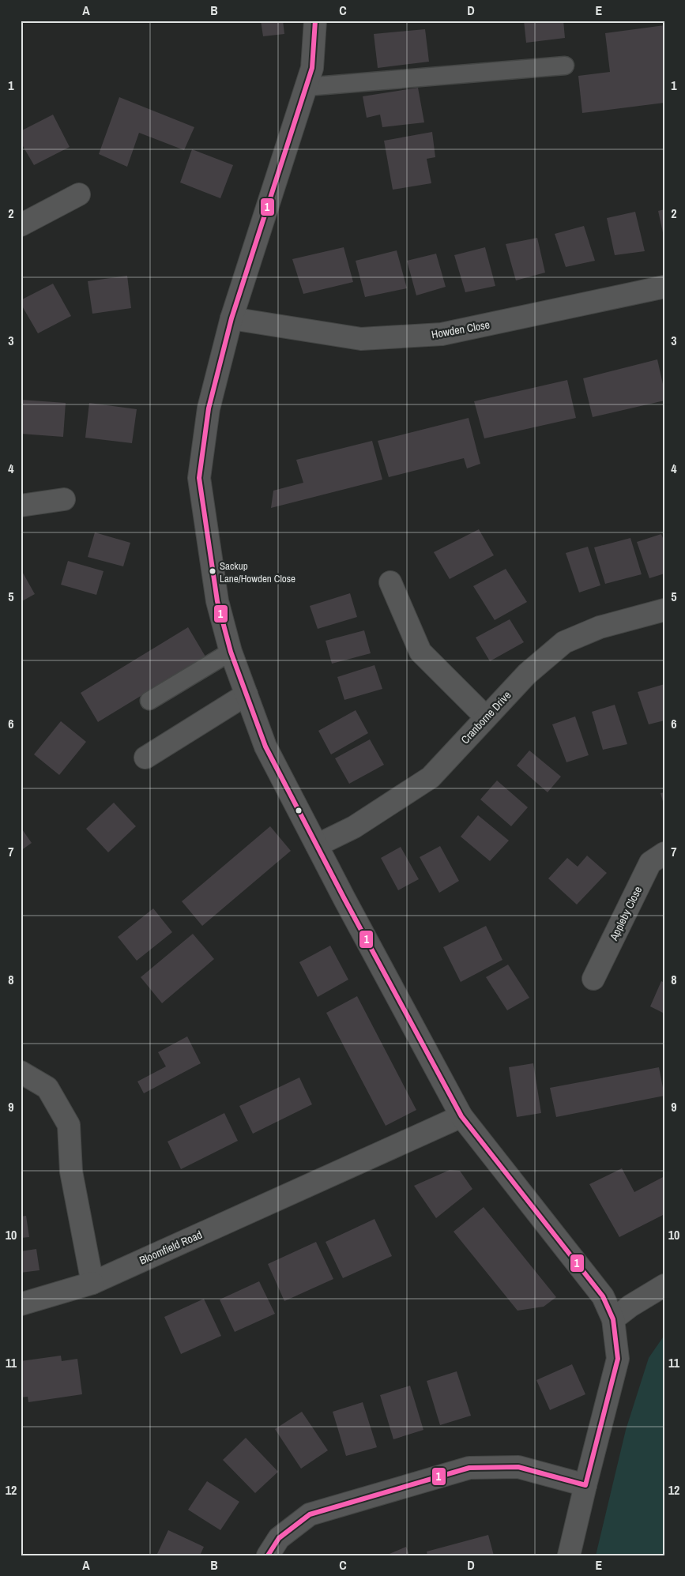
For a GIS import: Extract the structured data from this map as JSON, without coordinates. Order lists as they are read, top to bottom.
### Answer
{
  "streets": {
    "street": [
      "Howden Close",
      "Cranborne Drive",
      "Appleby Close",
      "Bloomfield Road"
    ]
  },
  "places": ["Sackup Lane/Howden Close"],
  "lines": ["transit line 1"],
  "grid": {
    "columns": [
      "A",
      "B",
      "C",
      "D",
      "E"
    ],
    "rows": [
      "1",
      "2",
      "3",
      "4",
      "5",
      "6",
      "7",
      "8",
      "9",
      "10",
      "11",
      "12"
    ]
  }
}
